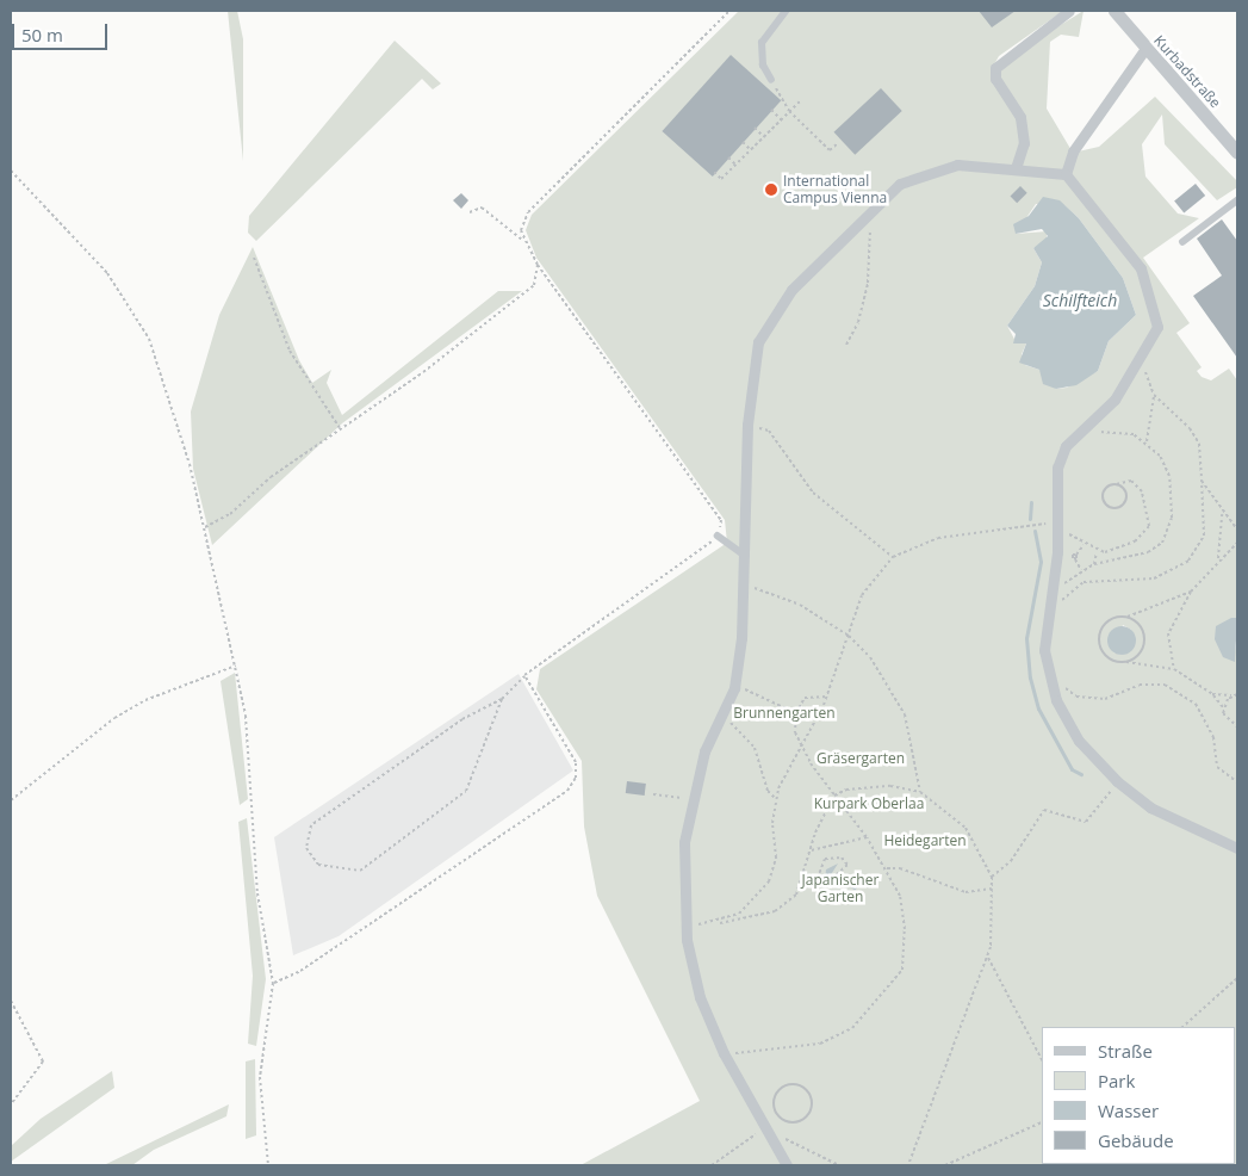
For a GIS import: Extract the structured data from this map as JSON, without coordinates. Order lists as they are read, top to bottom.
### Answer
{
  "streets": {
    "street": ["Kurbadstraße"]
  },
  "water": ["Schilfteich"],
  "parks": [
    "Brunnengarten",
    "Gräsergarten",
    "Kurpark Oberlaa",
    "Heidegarten",
    "Japanischer Garten"
  ],
  "places": ["International Campus Vienna"],
  "legend": [
    "Straße",
    "Park",
    "Wasser",
    "Gebäude"
  ],
  "scale_bar": "50 m"
}
